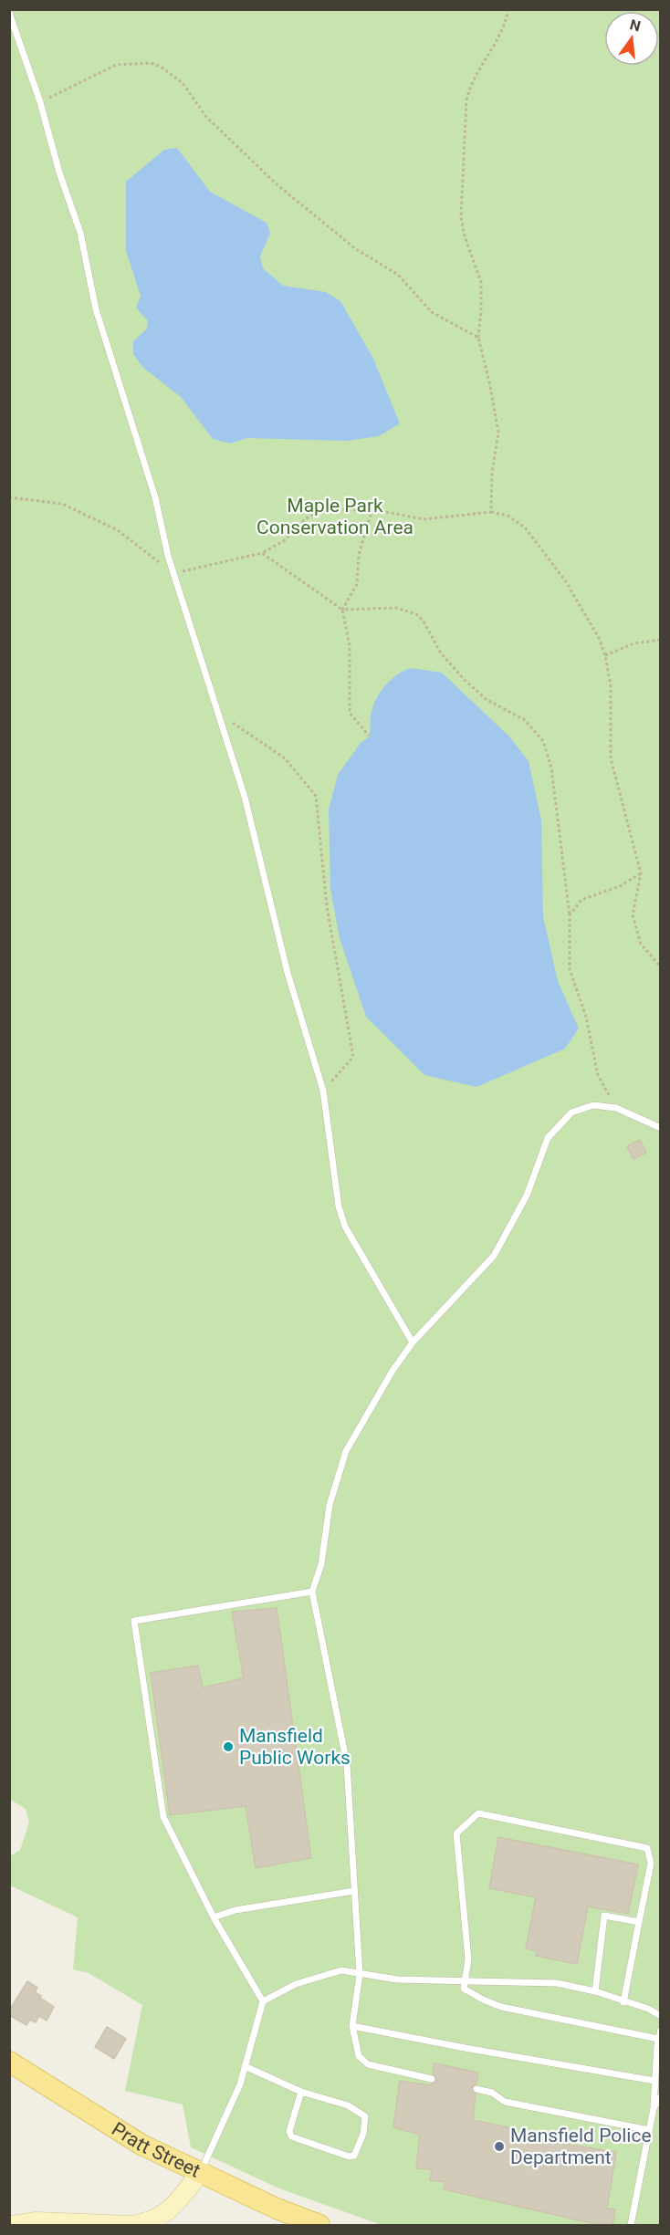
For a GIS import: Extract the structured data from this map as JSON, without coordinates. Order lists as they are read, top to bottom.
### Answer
{
  "streets": {
    "main road": ["Pratt Street"]
  },
  "parks": ["Maple Park Conservation Area"],
  "places": ["Mansfield Public Works", "Mansfield Police Department"],
  "north": "top"
}
